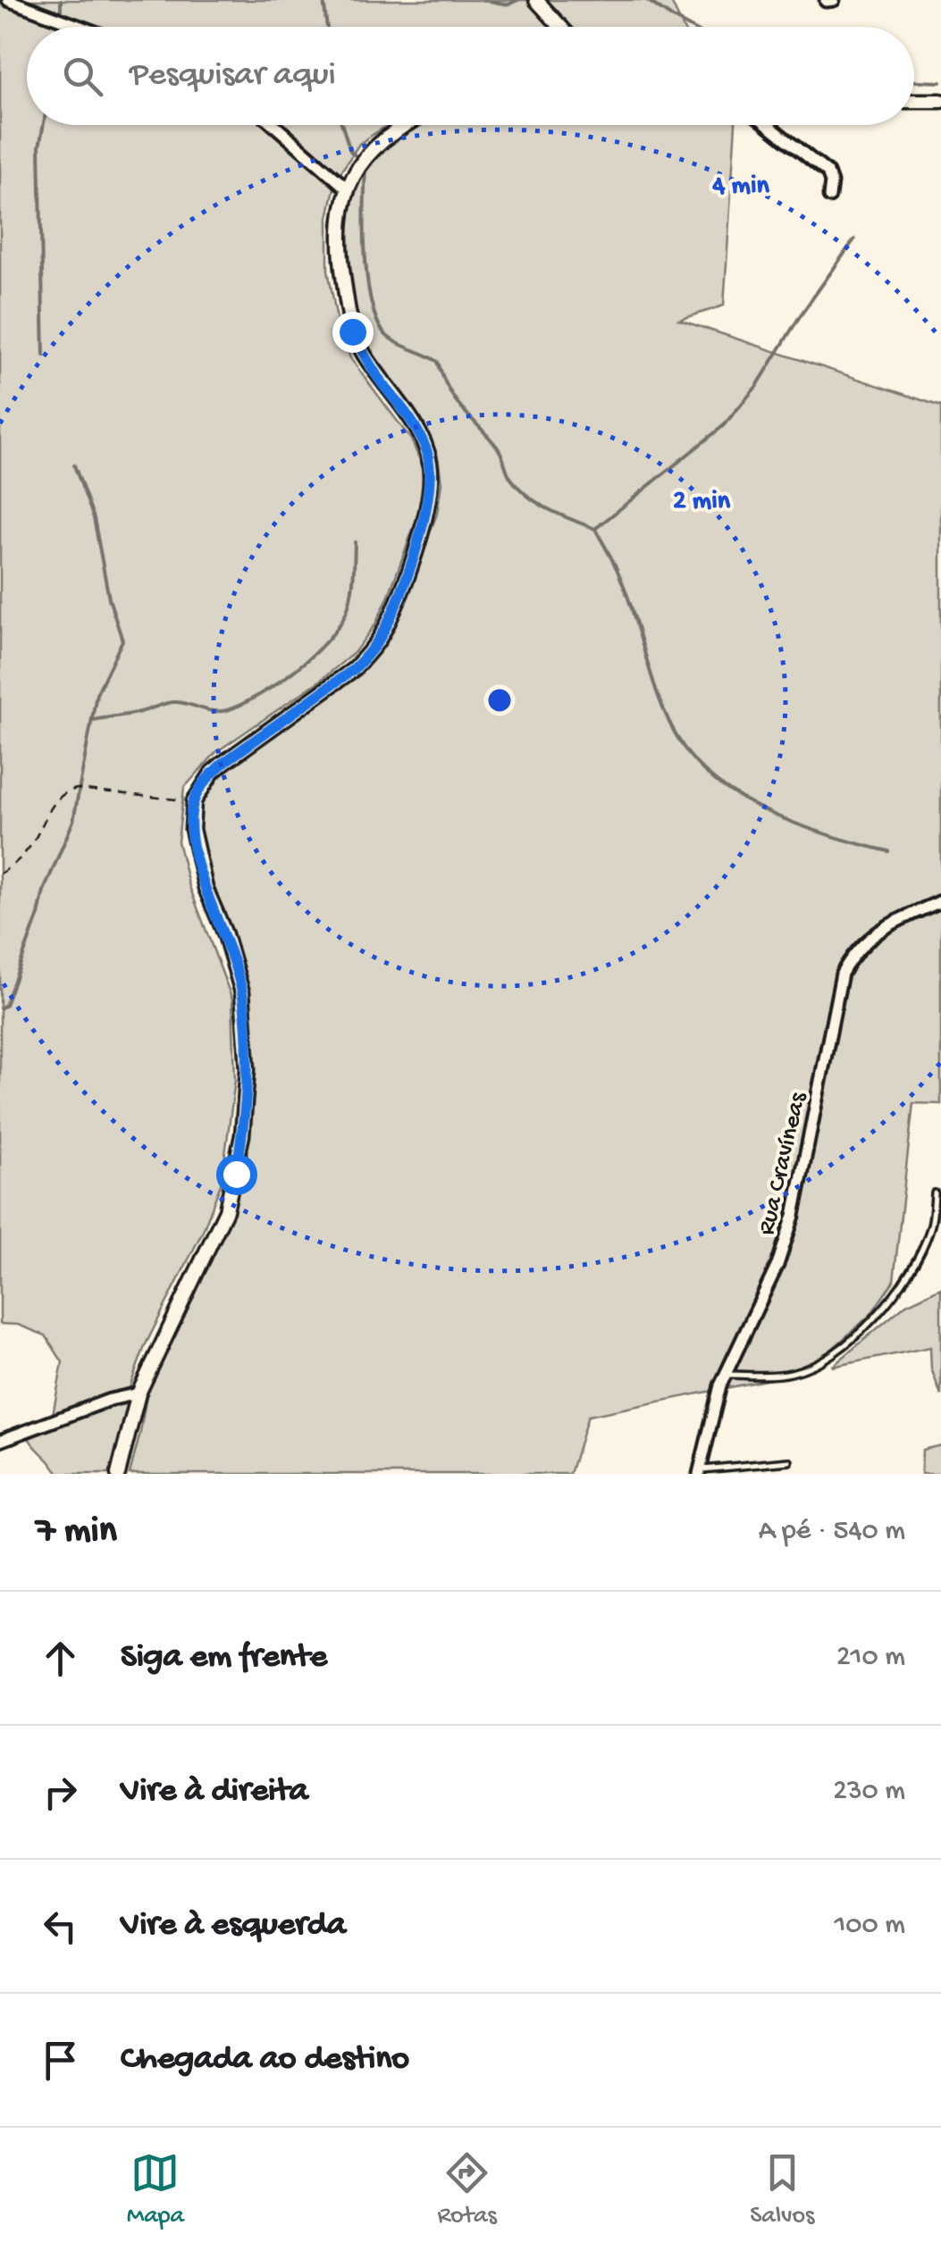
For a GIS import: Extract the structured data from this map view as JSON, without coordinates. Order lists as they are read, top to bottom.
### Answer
{
  "streets": {
    "street": ["Rua Cravíneas"]
  },
  "page": {
    "search": "Pesquisar aqui",
    "heading": ["7 min", "A pé · 540 m"],
    "list": [
      ["Siga em frente", "210 m"],
      ["Vire à direita", "230 m"],
      ["Vire à esquerda", "100 m"],
      "Chegada ao destino"
    ],
    "nav": ["Mapa", "Rotas", "Salvos"]
  },
  "rings": ["4 min", "2 min"]
}
